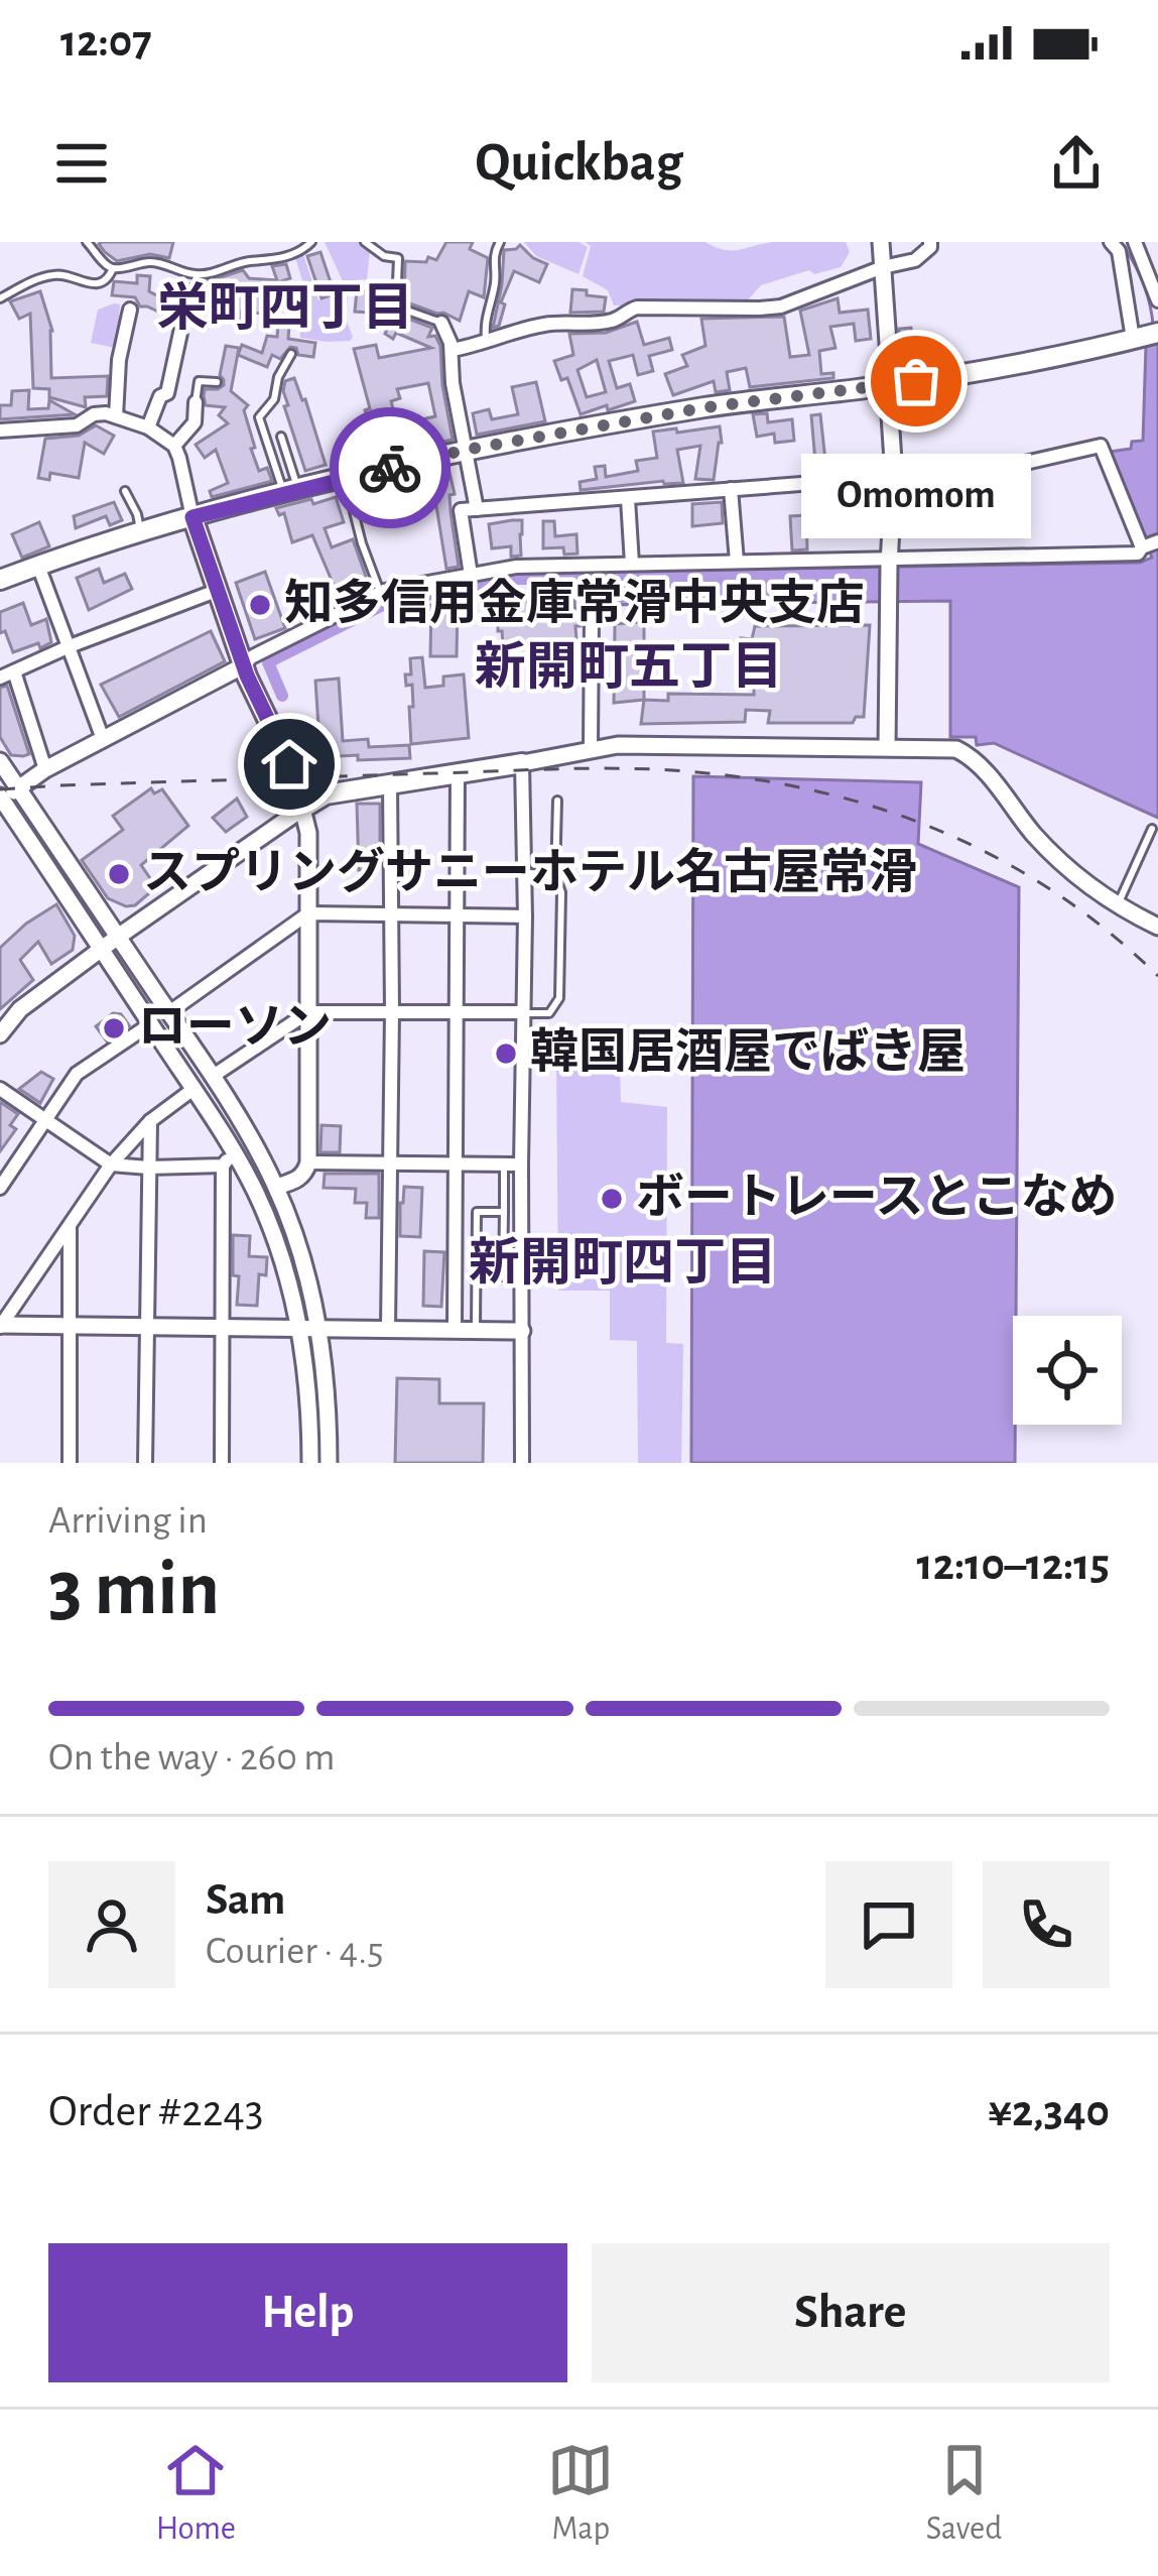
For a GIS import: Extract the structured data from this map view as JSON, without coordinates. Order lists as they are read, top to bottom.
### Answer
{
  "districts": ["栄町四丁目", "新開町五丁目", "新開町四丁目"],
  "places": [
    "Omomom",
    "知多信用金庫常滑中央支店",
    "スプリングサニーホテル名古屋常滑",
    "ローソン",
    "韓国居酒屋でばき屋",
    "ボートレースとこなめ"
  ],
  "page": {
    "status": "12:07",
    "header": "Quickbag",
    "bubble": "Omomom",
    "heading": ["3 min", "Arriving in", "12:10–12:15"],
    "panel": [
      "Sam",
      "Courier · 4.5",
      "Order #2243",
      "¥2,340"
    ],
    "bar": "On the way · 260 m",
    "buttons": ["Help", "Share"],
    "tabs": ["Home", "Map", "Saved"]
  }
}
